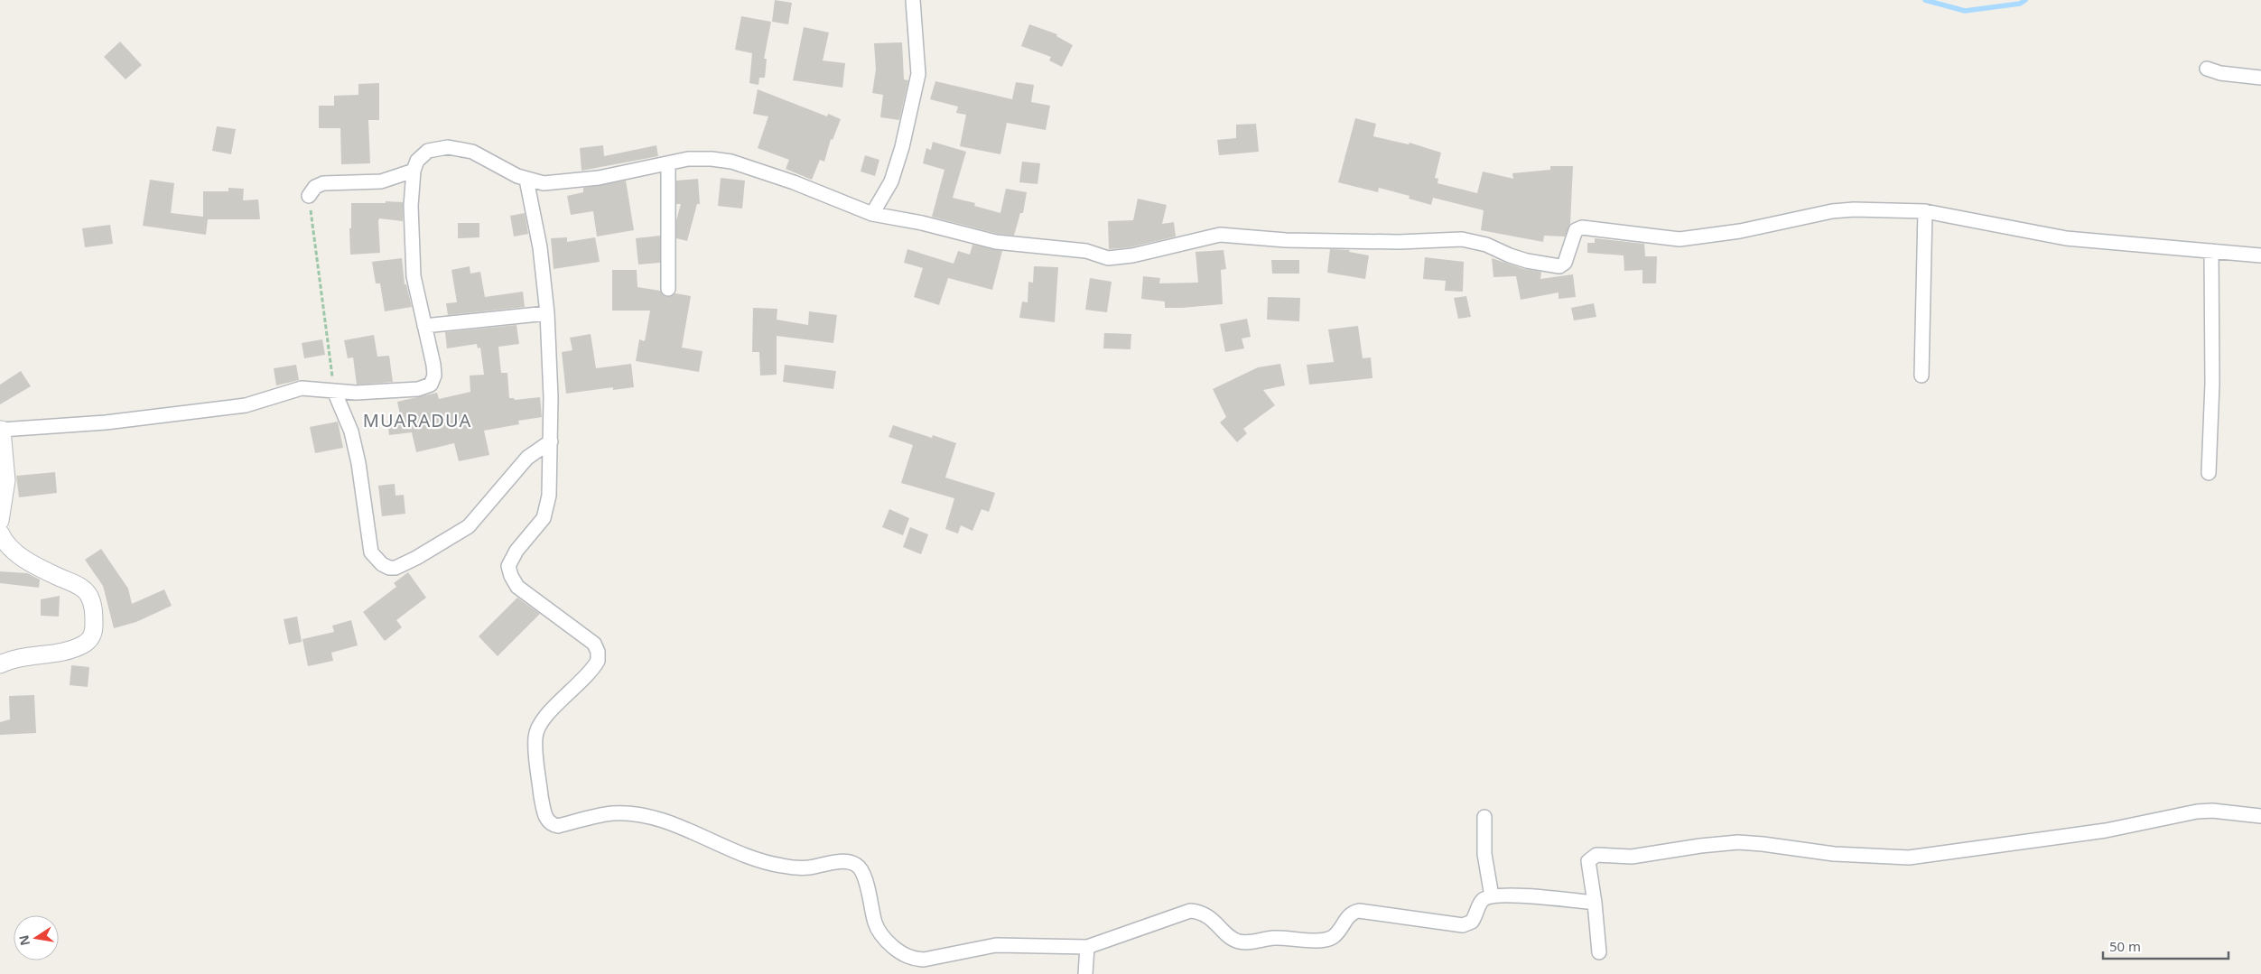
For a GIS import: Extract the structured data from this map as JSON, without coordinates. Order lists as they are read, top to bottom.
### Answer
{
  "districts": ["MUARADUA"],
  "scale_bar": "50 m",
  "north": "left"
}
